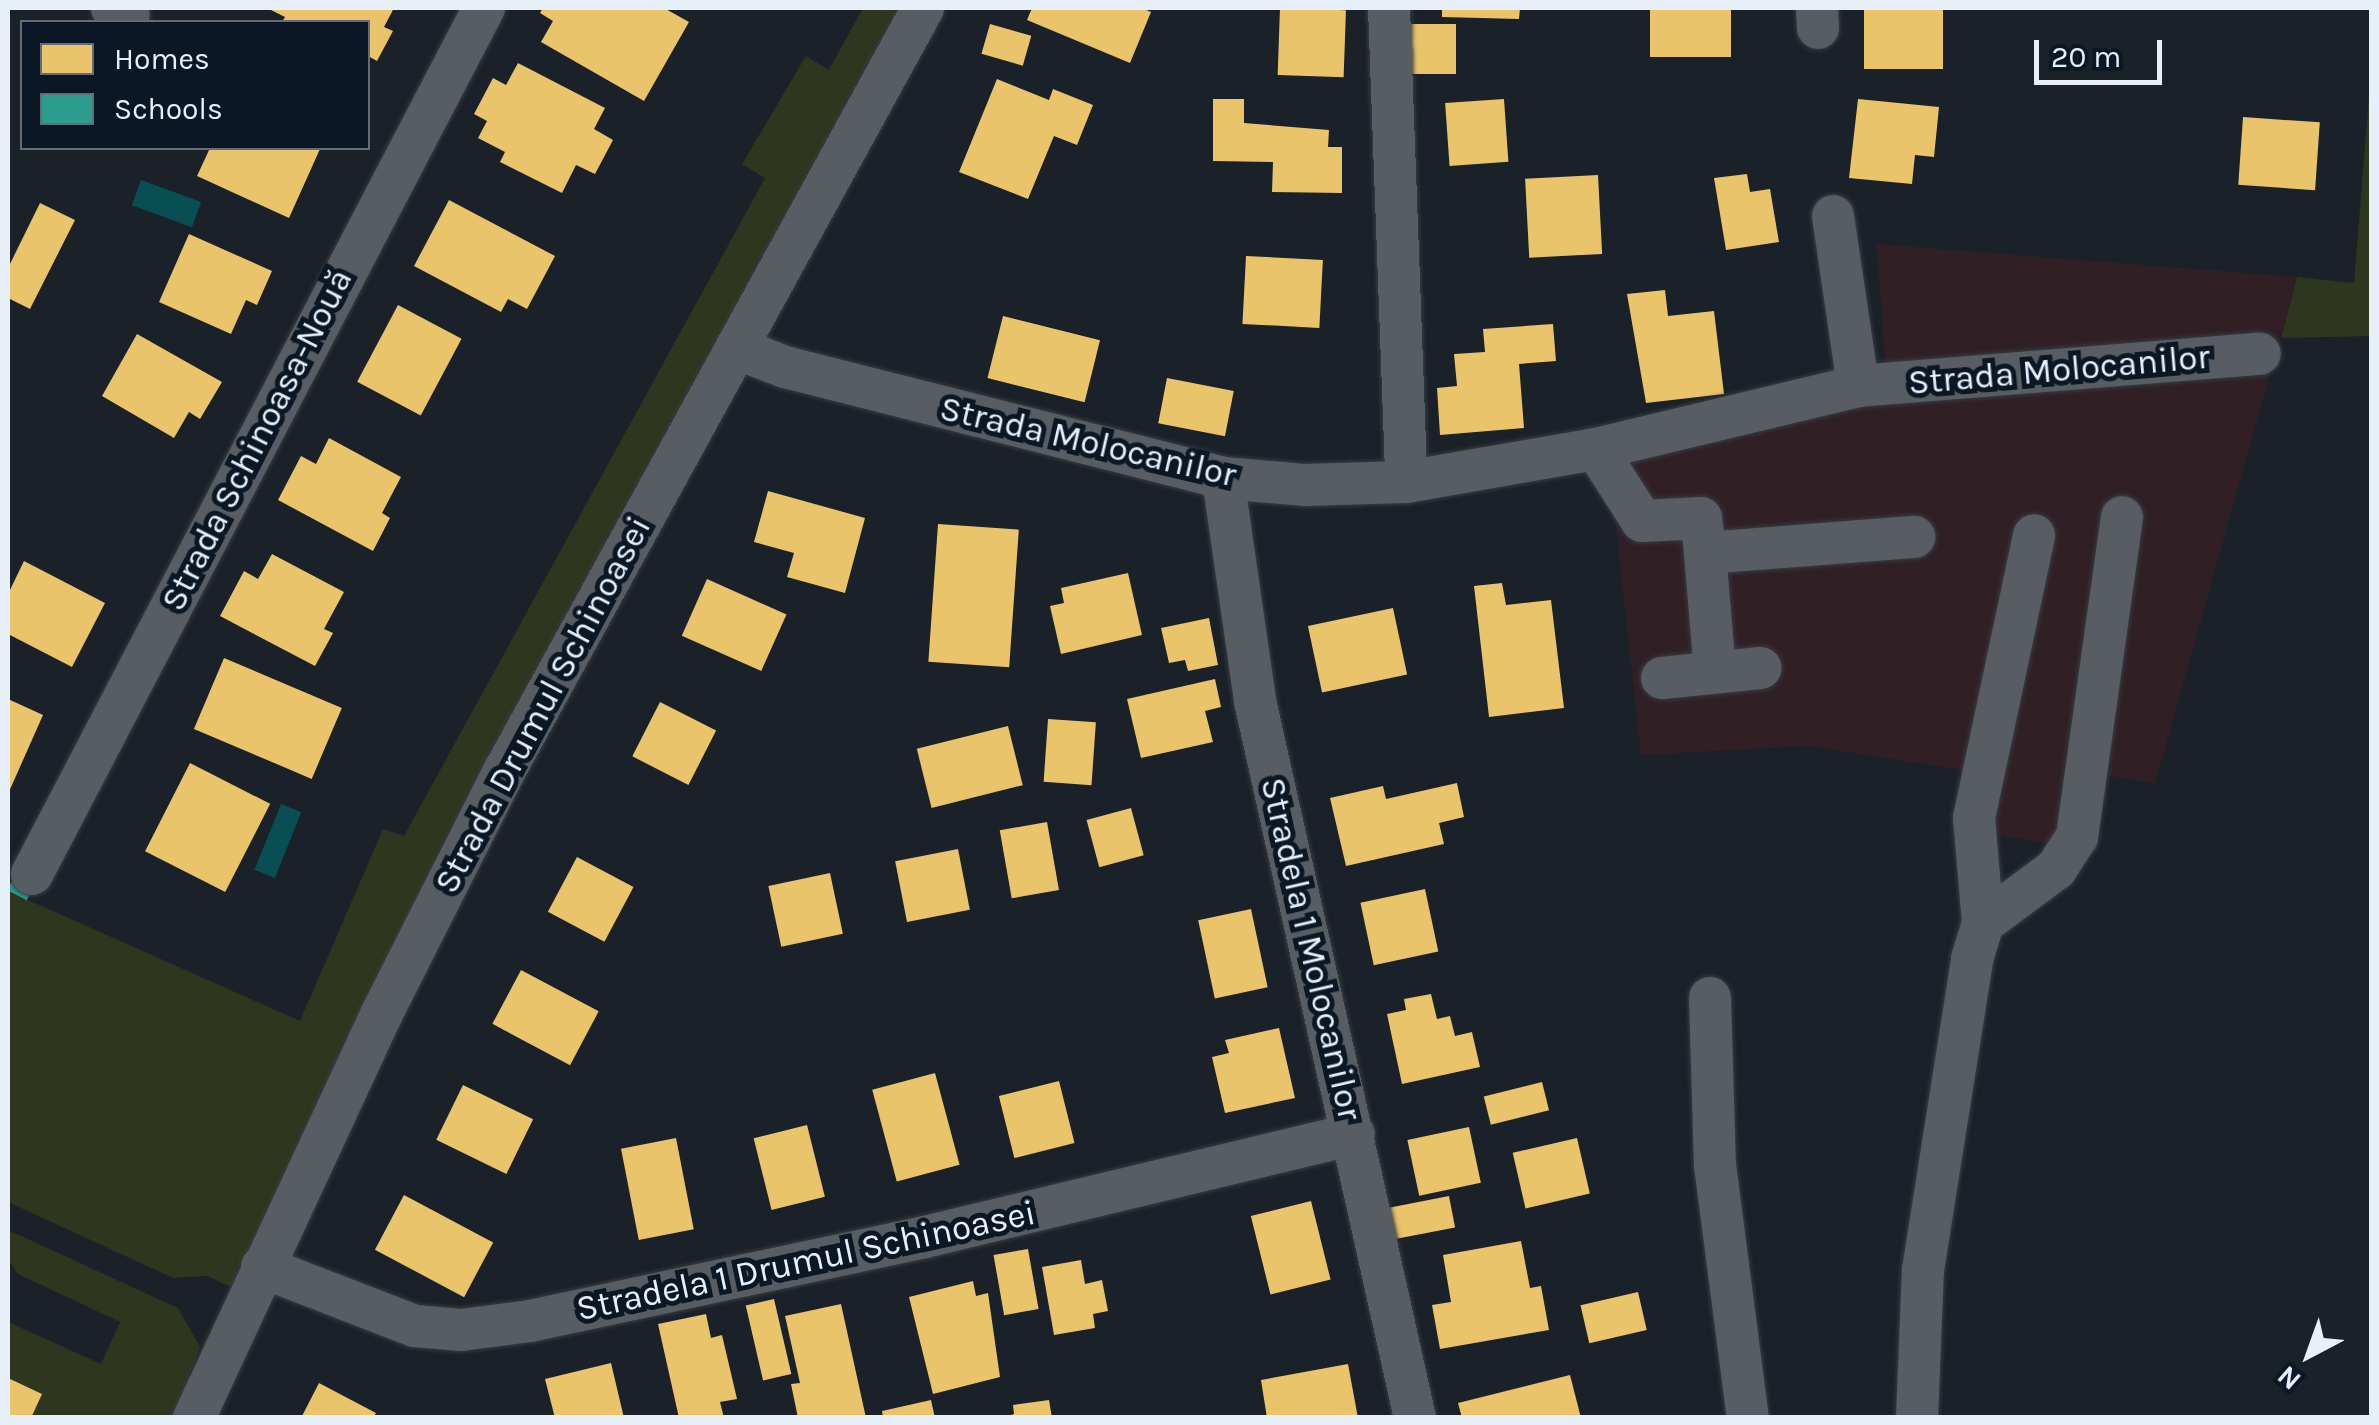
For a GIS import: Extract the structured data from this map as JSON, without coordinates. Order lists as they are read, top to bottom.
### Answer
{
  "streets": {
    "street": [
      "Strada Molocanilor",
      "Strada Schinoasa-Nouă",
      "Strada Drumul Schinoasei",
      "Stradela 1 Molocanilor",
      "Stradela 1 Drumul Schinoasei"
    ]
  },
  "crossings": [
    ["Strada Molocanilor", "Strada Drumul Schinoasei"],
    ["Strada Molocanilor", "Stradela 1 Molocanilor"],
    ["Strada Drumul Schinoasei", "Stradela 1 Drumul Schinoasei"],
    ["Stradela 1 Molocanilor", "Stradela 1 Drumul Schinoasei"]
  ],
  "legend": ["Homes", "Schools"],
  "scale_bar": "20 m",
  "north": "bottom left"
}
